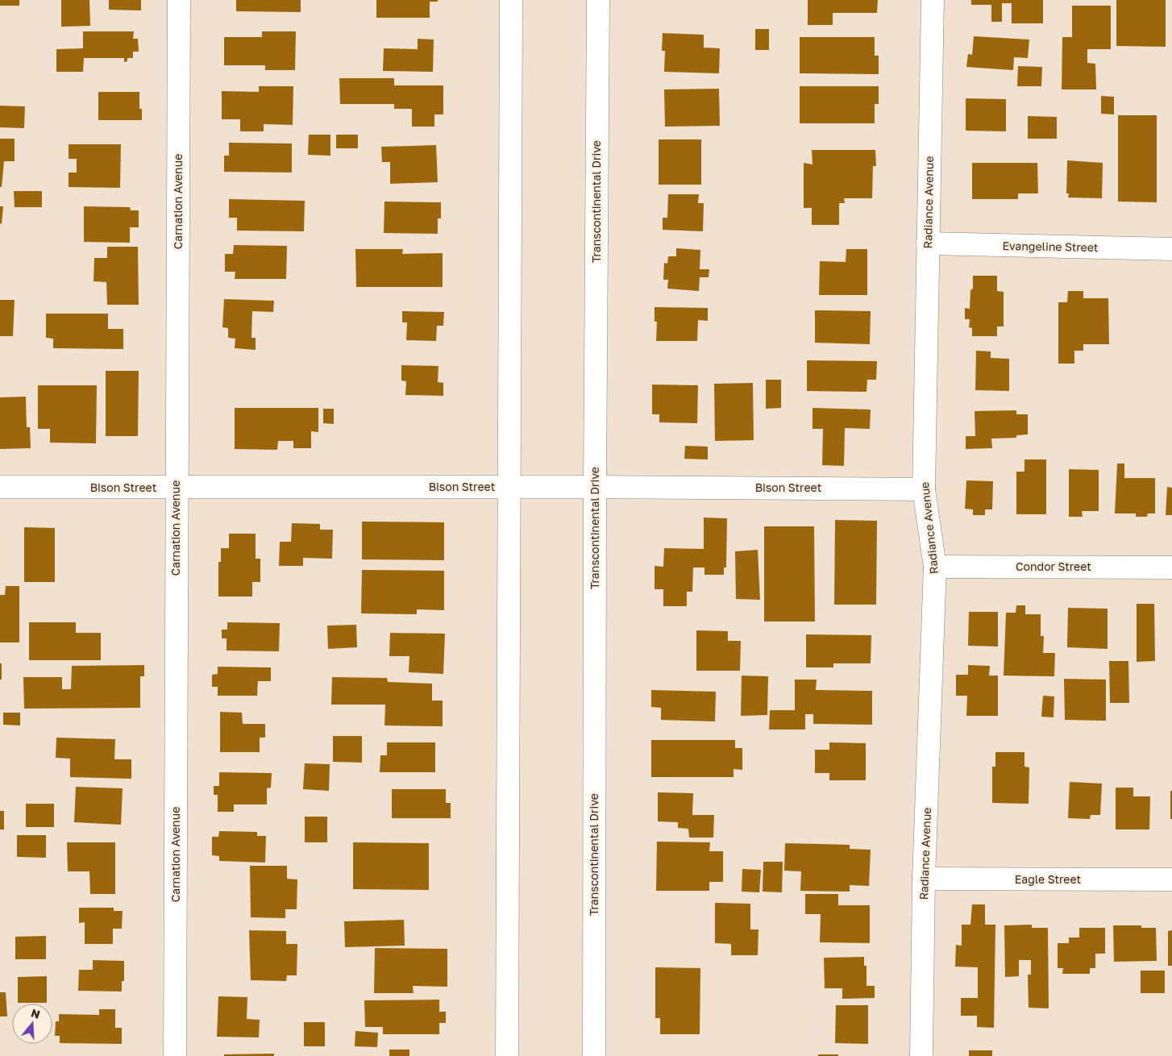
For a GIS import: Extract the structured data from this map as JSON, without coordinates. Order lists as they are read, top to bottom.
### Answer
{
  "streets": {
    "street": [
      "Carnation Avenue",
      "Transcontinental Drive",
      "Radiance Avenue",
      "Evangeline Street",
      "Bison Street",
      "Condor Street",
      "Eagle Street"
    ]
  },
  "crossings": [
    ["Carnation Avenue", "Bison Street"],
    ["Transcontinental Drive", "Bison Street"],
    ["Radiance Avenue", "Evangeline Street"],
    ["Radiance Avenue", "Bison Street"],
    ["Radiance Avenue", "Condor Street"],
    ["Radiance Avenue", "Eagle Street"]
  ],
  "north": "top"
}
